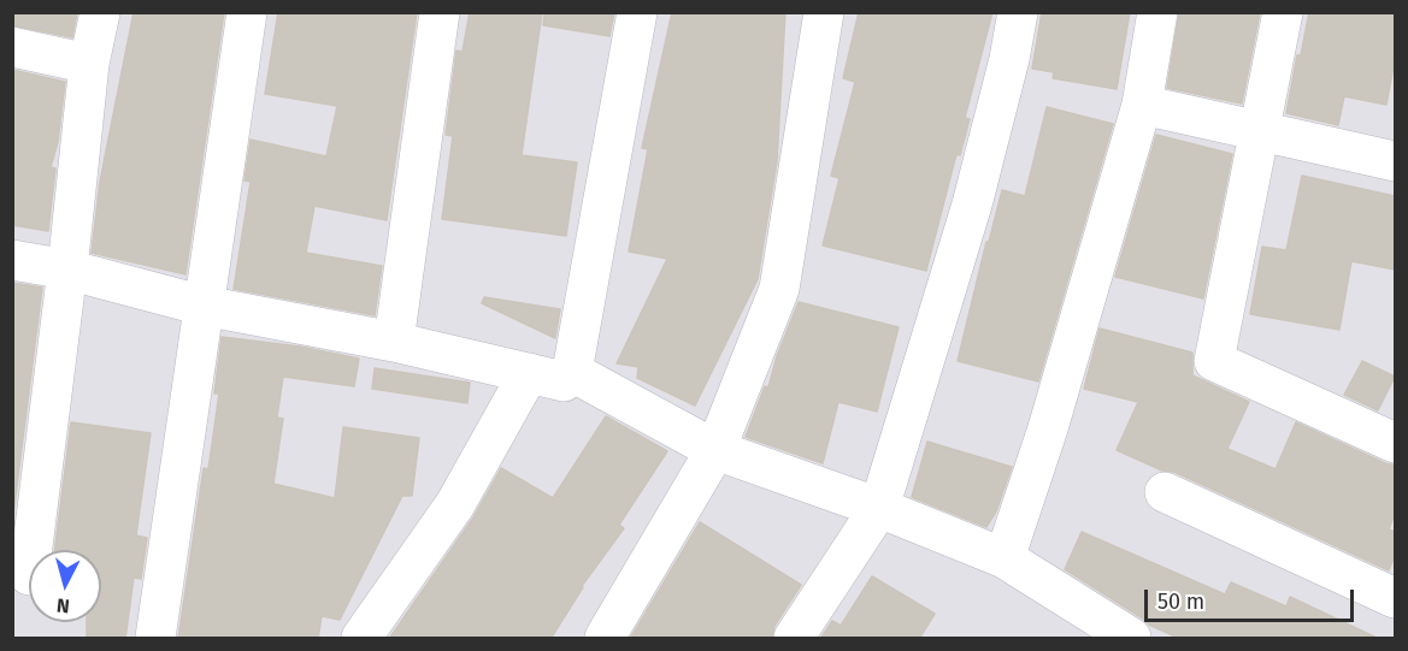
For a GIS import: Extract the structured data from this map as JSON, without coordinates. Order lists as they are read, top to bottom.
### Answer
{
  "scale_bar": "50 m",
  "north": "bottom"
}
